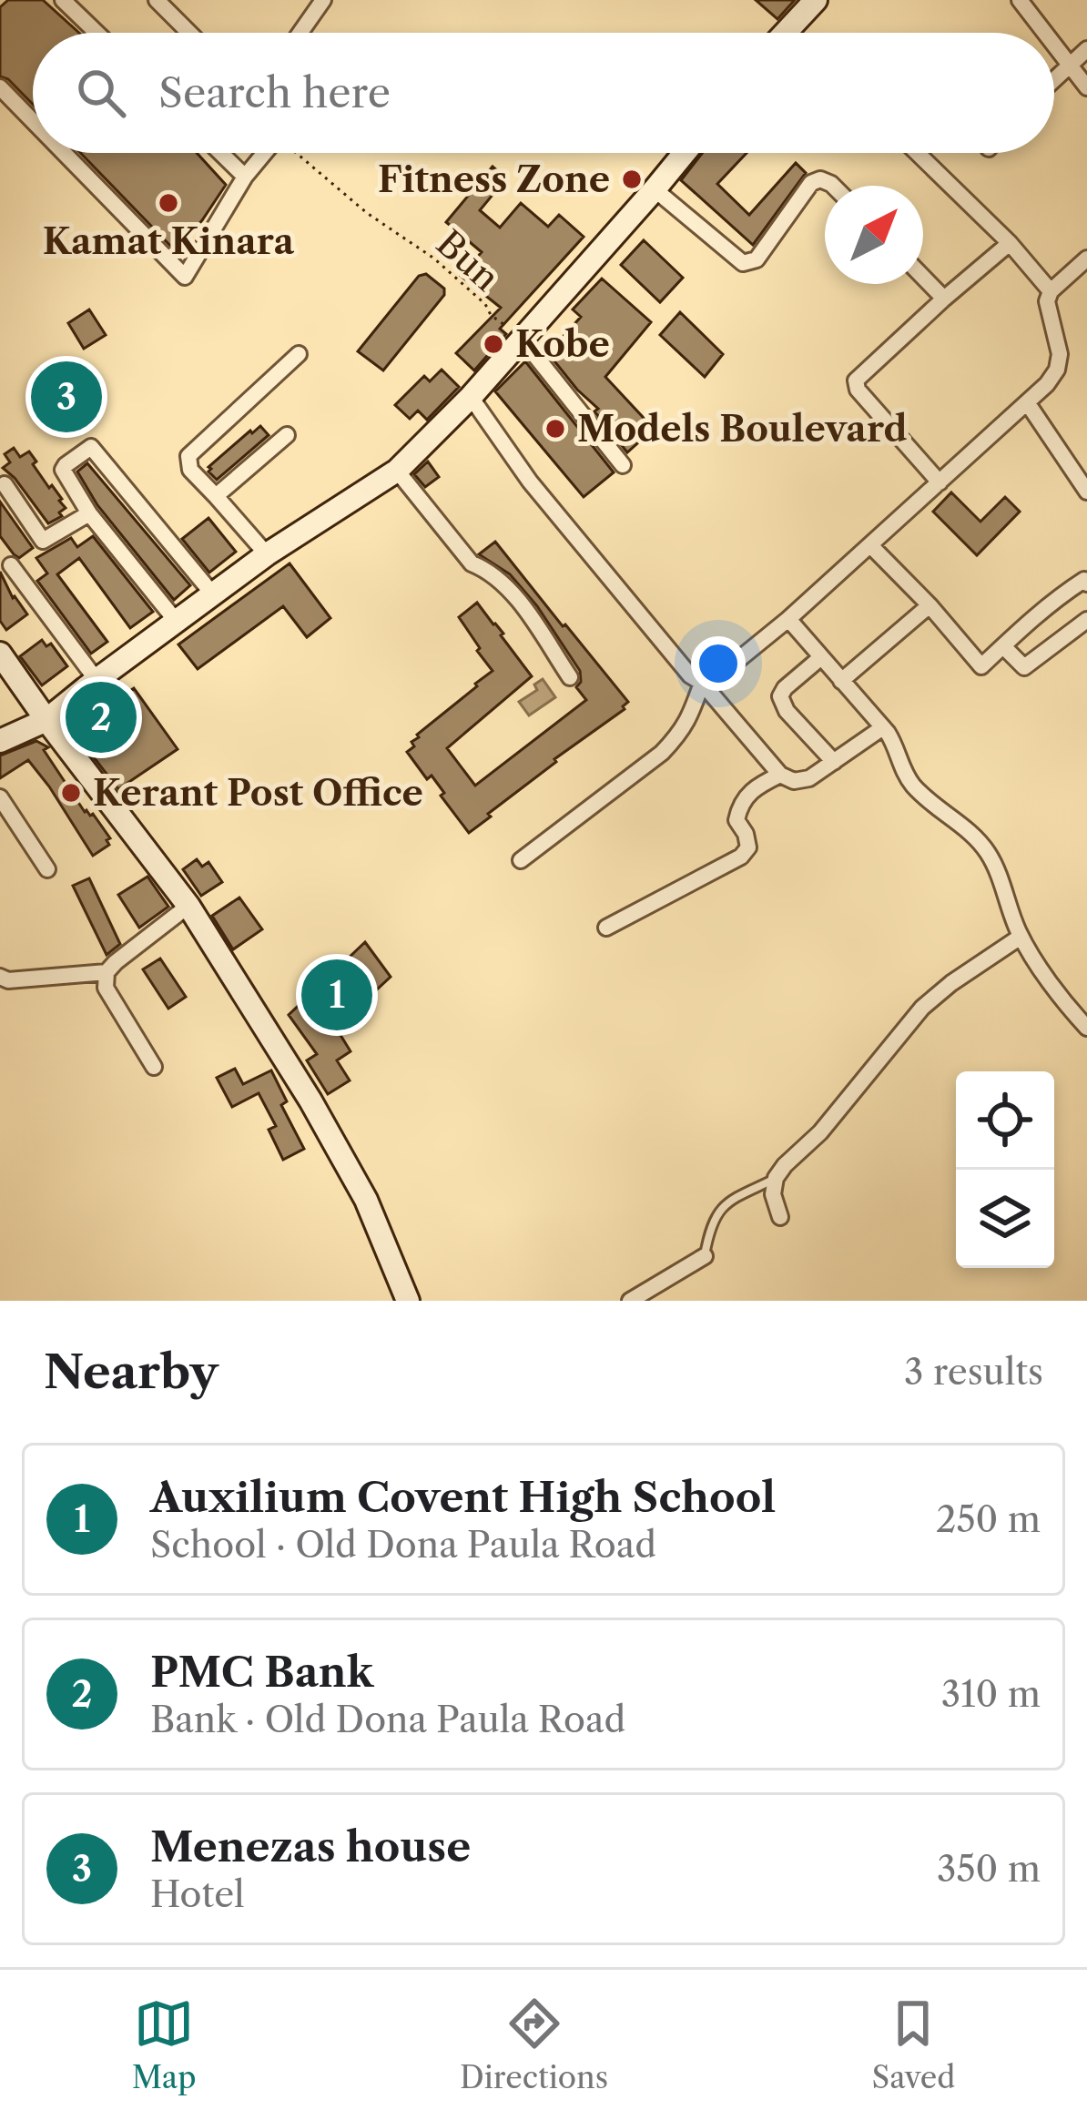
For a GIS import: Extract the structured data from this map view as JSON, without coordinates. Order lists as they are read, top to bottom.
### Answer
{
  "streets": {
    "path": ["Bun"]
  },
  "places": [
    "Fitness Zone",
    "Kamat Kinara",
    "Kobe",
    "Models Boulevard",
    "Kerant Post Office"
  ],
  "north": "top right",
  "page": {
    "search": "Search here",
    "pins": ["3", "2", "1"],
    "heading": ["Nearby", "3 results"],
    "list": [
      {
        "mark": "1",
        "name": "Auxilium Covent High School",
        "note": "School · Old Dona Paula Road",
        "value": "250 m"
      },
      {
        "mark": "2",
        "name": "PMC Bank",
        "note": "Bank · Old Dona Paula Road",
        "value": "310 m"
      },
      {
        "mark": "3",
        "name": "Menezas house",
        "note": "Hotel",
        "value": "350 m"
      }
    ],
    "nav": ["Map", "Directions", "Saved"]
  }
}
